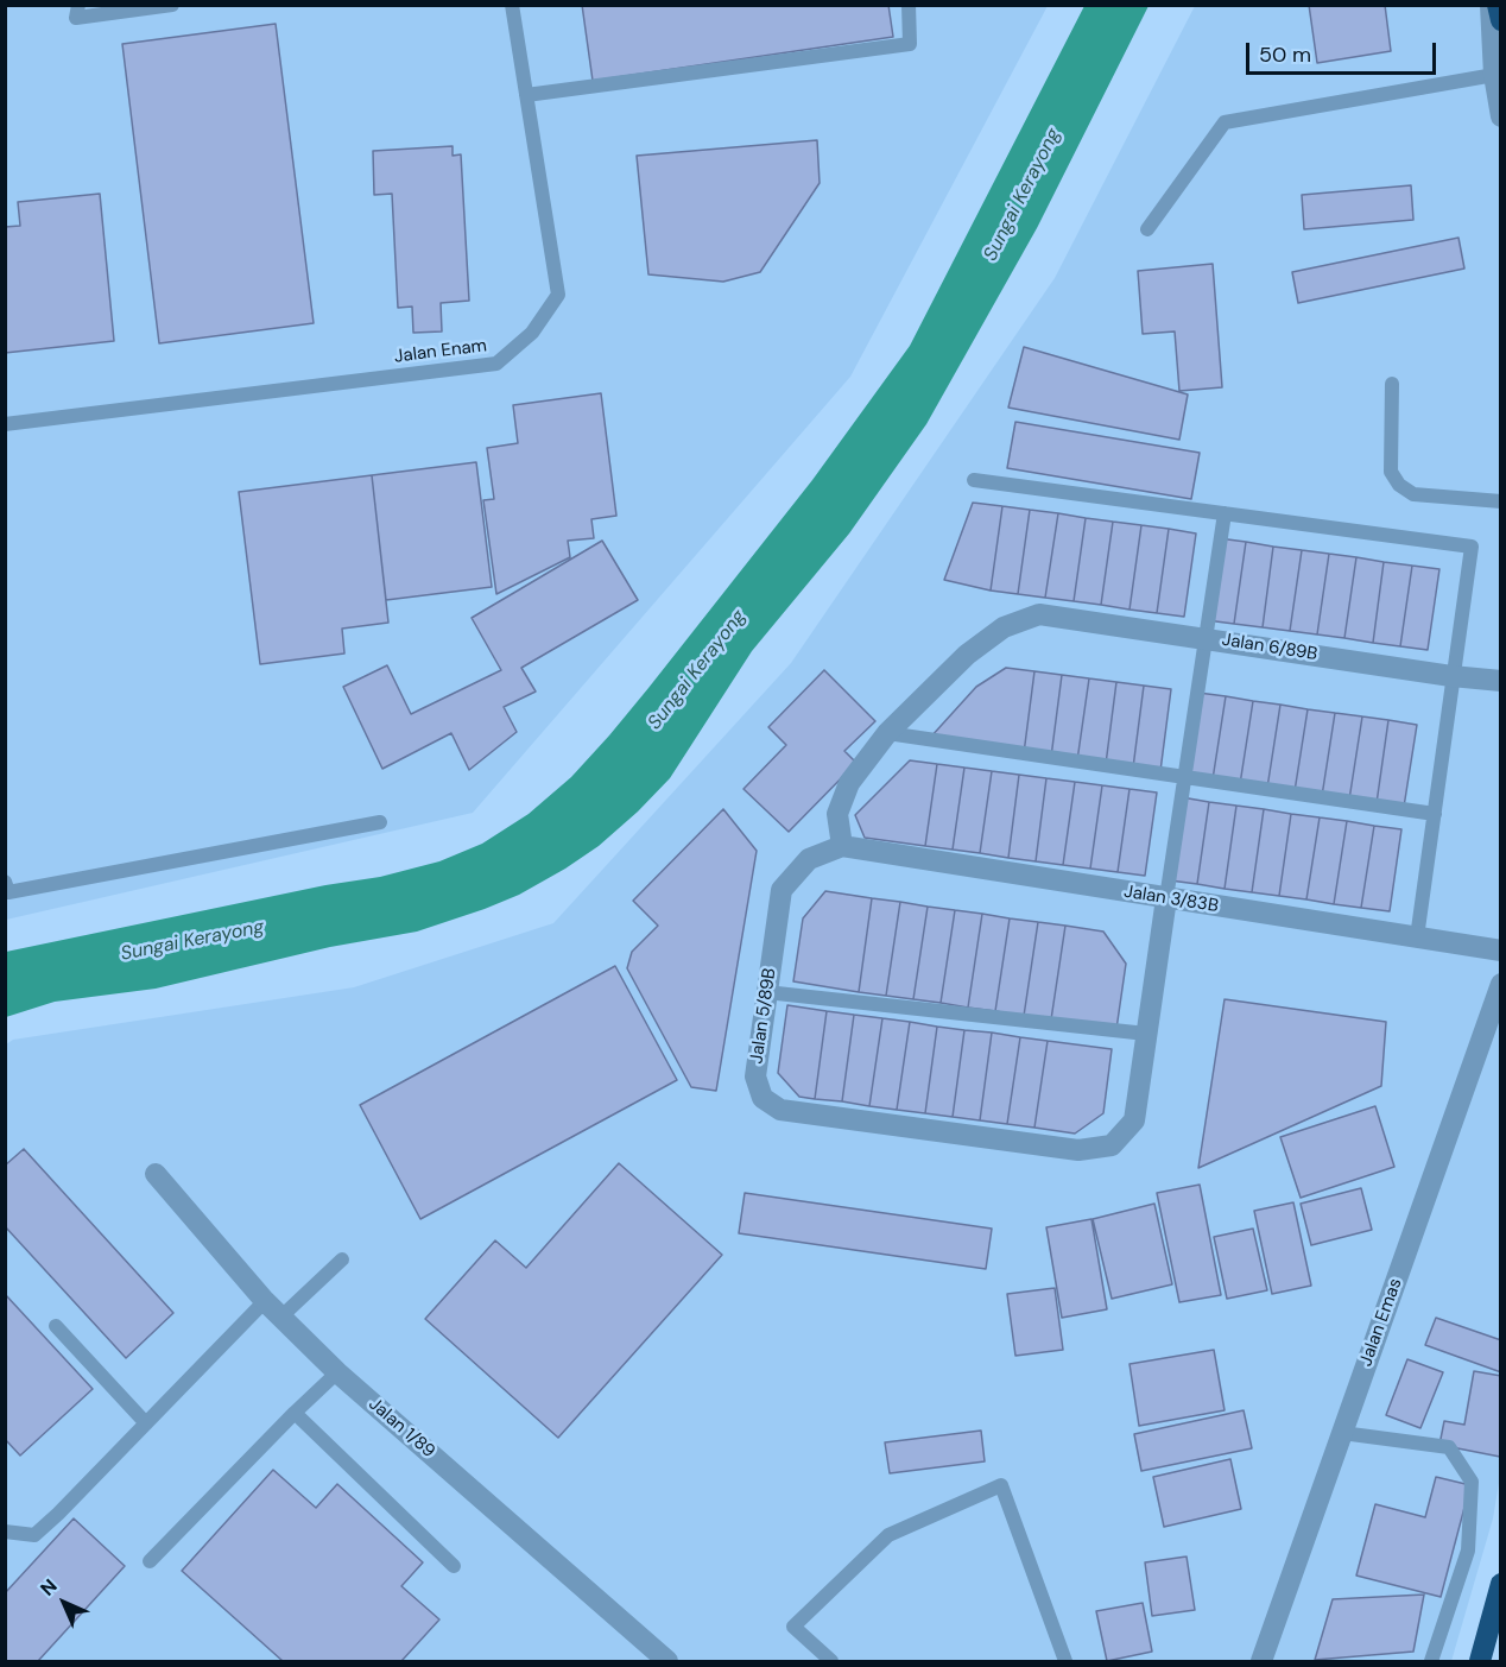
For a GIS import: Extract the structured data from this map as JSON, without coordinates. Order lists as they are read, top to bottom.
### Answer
{
  "streets": {
    "street": [
      "Jalan 6/89B",
      "Jalan 3/83B",
      "Jalan 5/89B",
      "Jalan Emas",
      "Jalan 1/89"
    ],
    "lane": ["Jalan Enam"]
  },
  "crossings": [
    ["Jalan 3/83B", "Jalan 5/89B"]
  ],
  "water": ["Sungai Kerayong"],
  "scale_bar": "50 m",
  "north": "top left"
}
